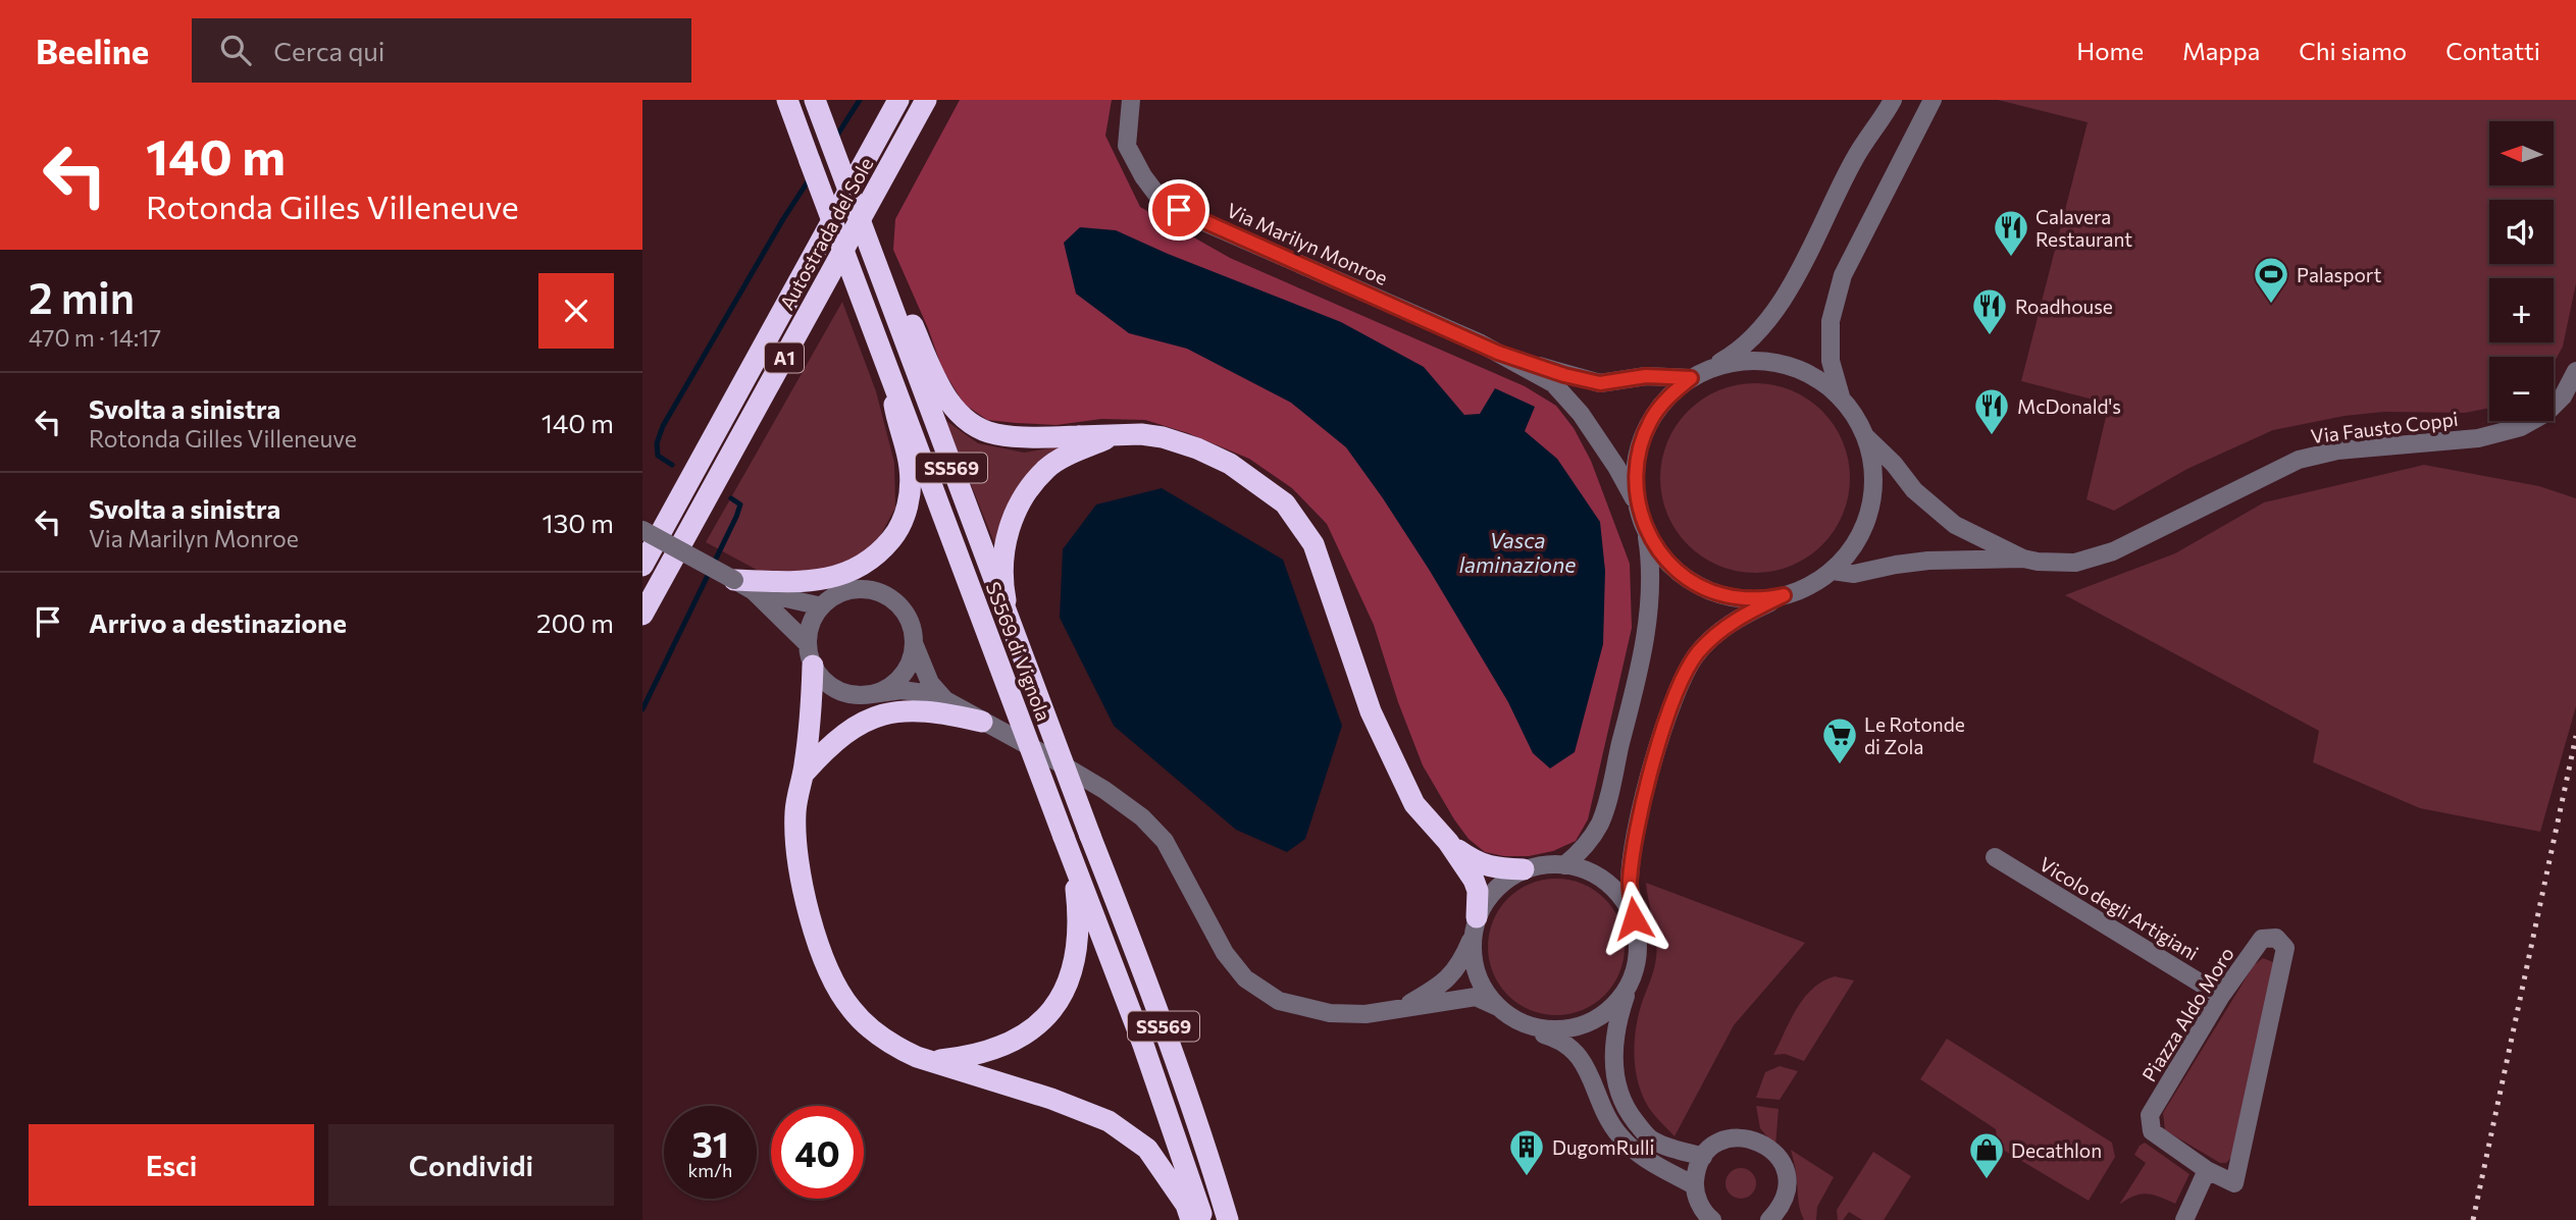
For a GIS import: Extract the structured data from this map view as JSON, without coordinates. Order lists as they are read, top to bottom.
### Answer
{
  "streets": {
    "highway": [
      "Autostrada del Sole",
      "A1",
      "SS569",
      "SS569 di Vignola"
    ],
    "street": [
      "Via Marilyn Monroe",
      "Via Fausto Coppi",
      "Vicolo degli Artigiani",
      "Piazza Aldo Moro"
    ]
  },
  "crossings": [
    ["Via Marilyn Monroe", "Via Fausto Coppi"],
    ["Vicolo degli Artigiani", "Piazza Aldo Moro"]
  ],
  "water": ["Vasca laminazione"],
  "places": {
    "restaurant": ["Calavera Restaurant", "Roadhouse", "McDonald's"],
    "sports": ["Palasport"],
    "supermarket": ["Le Rotonde di Zola"],
    "building": ["DugomRulli"],
    "shop": ["Decathlon"]
  },
  "north": "left",
  "page": {
    "header": "Beeline",
    "search": "Cerca qui",
    "nav": [
      "Home",
      "Mappa",
      "Chi siamo",
      "Contatti"
    ],
    "turn": ["140 m", "Rotonda Gilles Villeneuve"],
    "map_buttons": ["+", "−"],
    "heading": ["2 min", "470 m · 14:17"],
    "list": [
      {
        "name": "Svolta a sinistra",
        "note": "Rotonda Gilles Villeneuve",
        "value": "140 m"
      },
      {
        "name": "Svolta a sinistra",
        "note": "Via Marilyn Monroe",
        "value": "130 m"
      },
      {
        "name": "Arrivo a destinazione",
        "value": "200 m"
      }
    ],
    "speed": "31 km/h",
    "limit": "40",
    "buttons": ["Esci", "Condividi"]
  }
}
